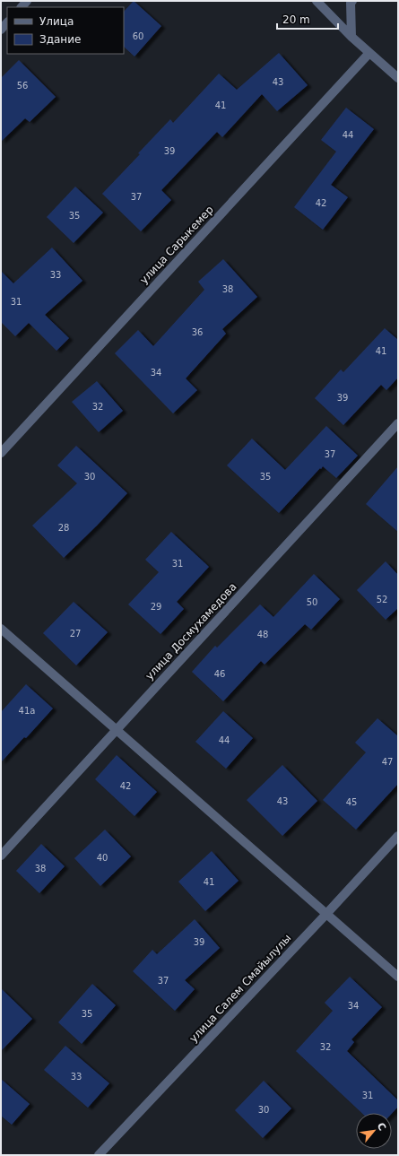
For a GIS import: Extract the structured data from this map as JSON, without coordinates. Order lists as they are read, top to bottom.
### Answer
{
  "streets": {
    "street": ["улица Сарыкемер", "улица Досмухамедова", "улица Салем Смайылулы"]
  },
  "house_numbers": [
    "60",
    "43",
    "56",
    "41",
    "44",
    "39",
    "37",
    "42",
    "35",
    "33",
    "38",
    "31",
    "36",
    "41",
    "34",
    "39",
    "32",
    "37",
    "30",
    "35",
    "28",
    "31",
    "52",
    "50",
    "29",
    "27",
    "48",
    "46",
    "41а",
    "44",
    "47",
    "42",
    "43",
    "45",
    "40",
    "38",
    "41",
    "39",
    "37",
    "34",
    "35",
    "32",
    "33",
    "31",
    "30"
  ],
  "legend": ["Улица", "Здание"],
  "scale_bar": "20 m",
  "north": "top right"
}
